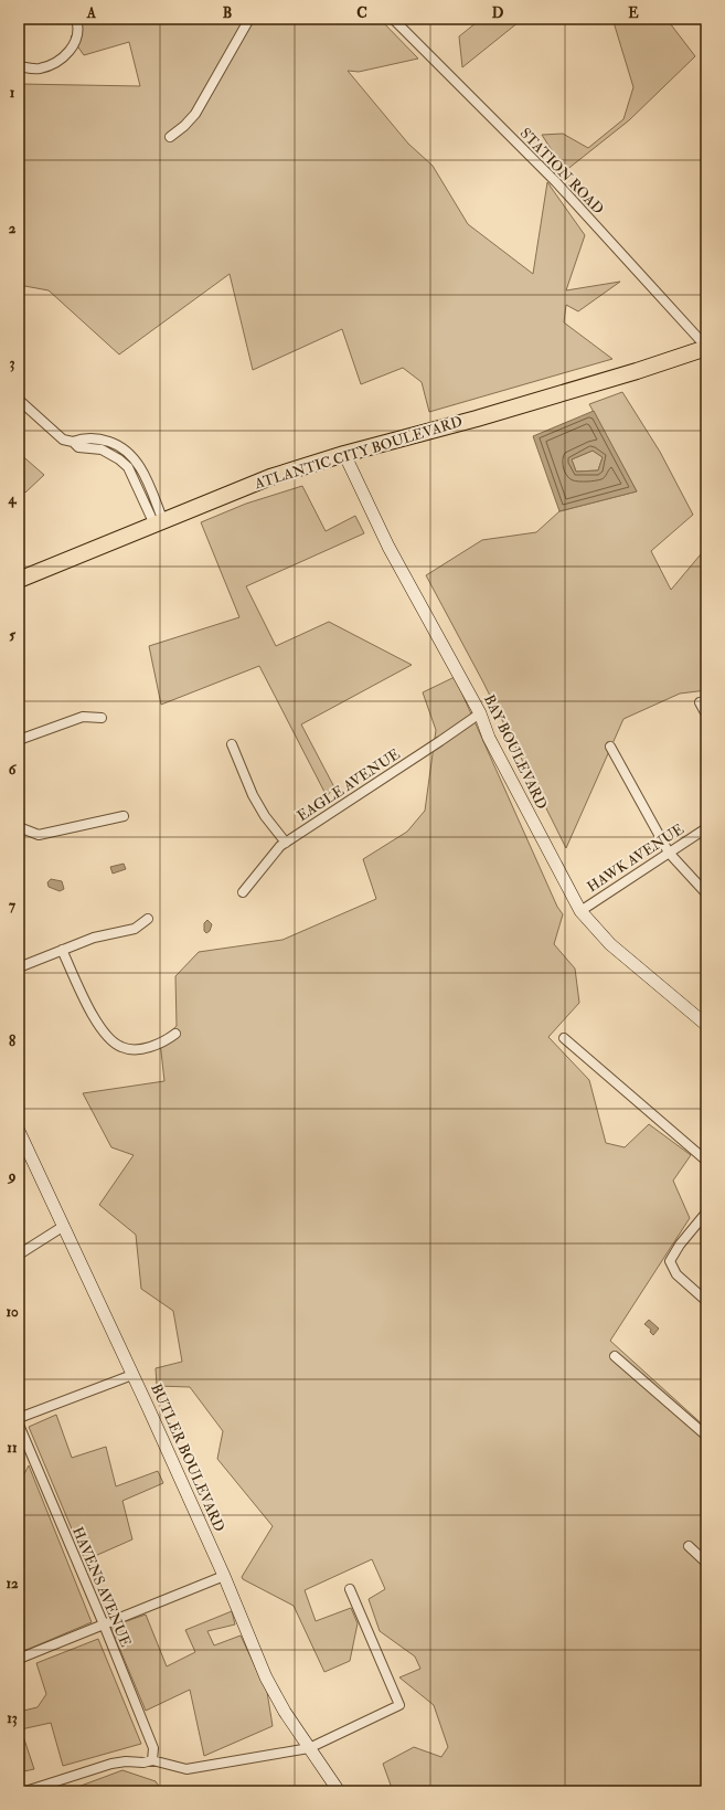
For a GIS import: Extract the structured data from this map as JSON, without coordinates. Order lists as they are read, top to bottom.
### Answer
{
  "streets": {
    "highway": ["ATLANTIC CITY BOULEVARD"],
    "street": [
      "STATION ROAD",
      "BAY BOULEVARD",
      "EAGLE AVENUE",
      "HAWK AVENUE",
      "BUTLER BOULEVARD",
      "HAVENS AVENUE"
    ]
  },
  "crossings": [
    ["STATION ROAD", "ATLANTIC CITY BOULEVARD"],
    ["ATLANTIC CITY BOULEVARD", "BAY BOULEVARD"],
    ["BAY BOULEVARD", "EAGLE AVENUE"],
    ["BAY BOULEVARD", "HAWK AVENUE"]
  ],
  "grid": {
    "columns": [
      "A",
      "B",
      "C",
      "D",
      "E"
    ],
    "rows": [
      "1",
      "2",
      "3",
      "4",
      "5",
      "6",
      "7",
      "8",
      "9",
      "10",
      "11",
      "12",
      "13"
    ]
  }
}
